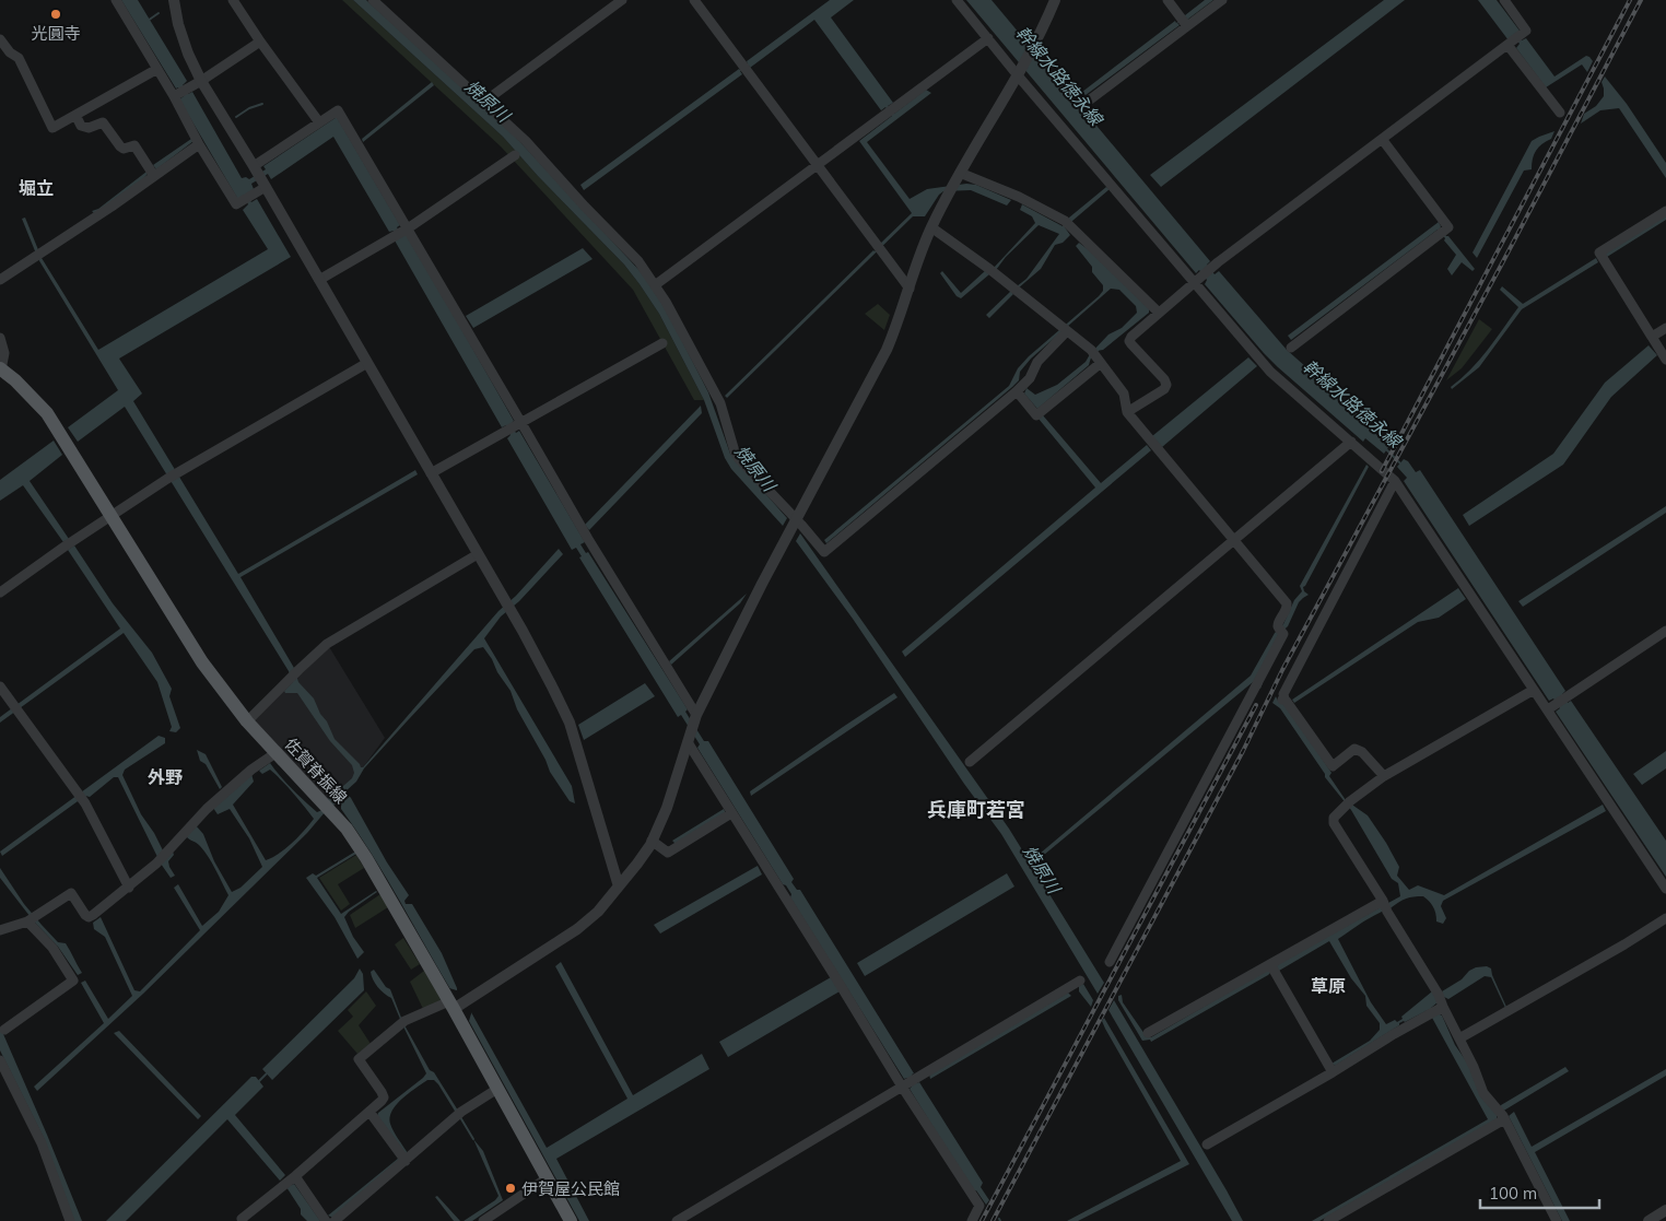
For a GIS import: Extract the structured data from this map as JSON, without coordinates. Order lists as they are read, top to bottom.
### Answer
{
  "streets": {
    "main road": ["佐賀脊振線"]
  },
  "districts": [
    "堀立",
    "外野",
    "兵庫町若宮",
    "草原"
  ],
  "water": ["幹線水路徳永線", "焼原川"],
  "places": ["光圓寺", "伊賀屋公民館"],
  "scale_bar": "100 m"
}
